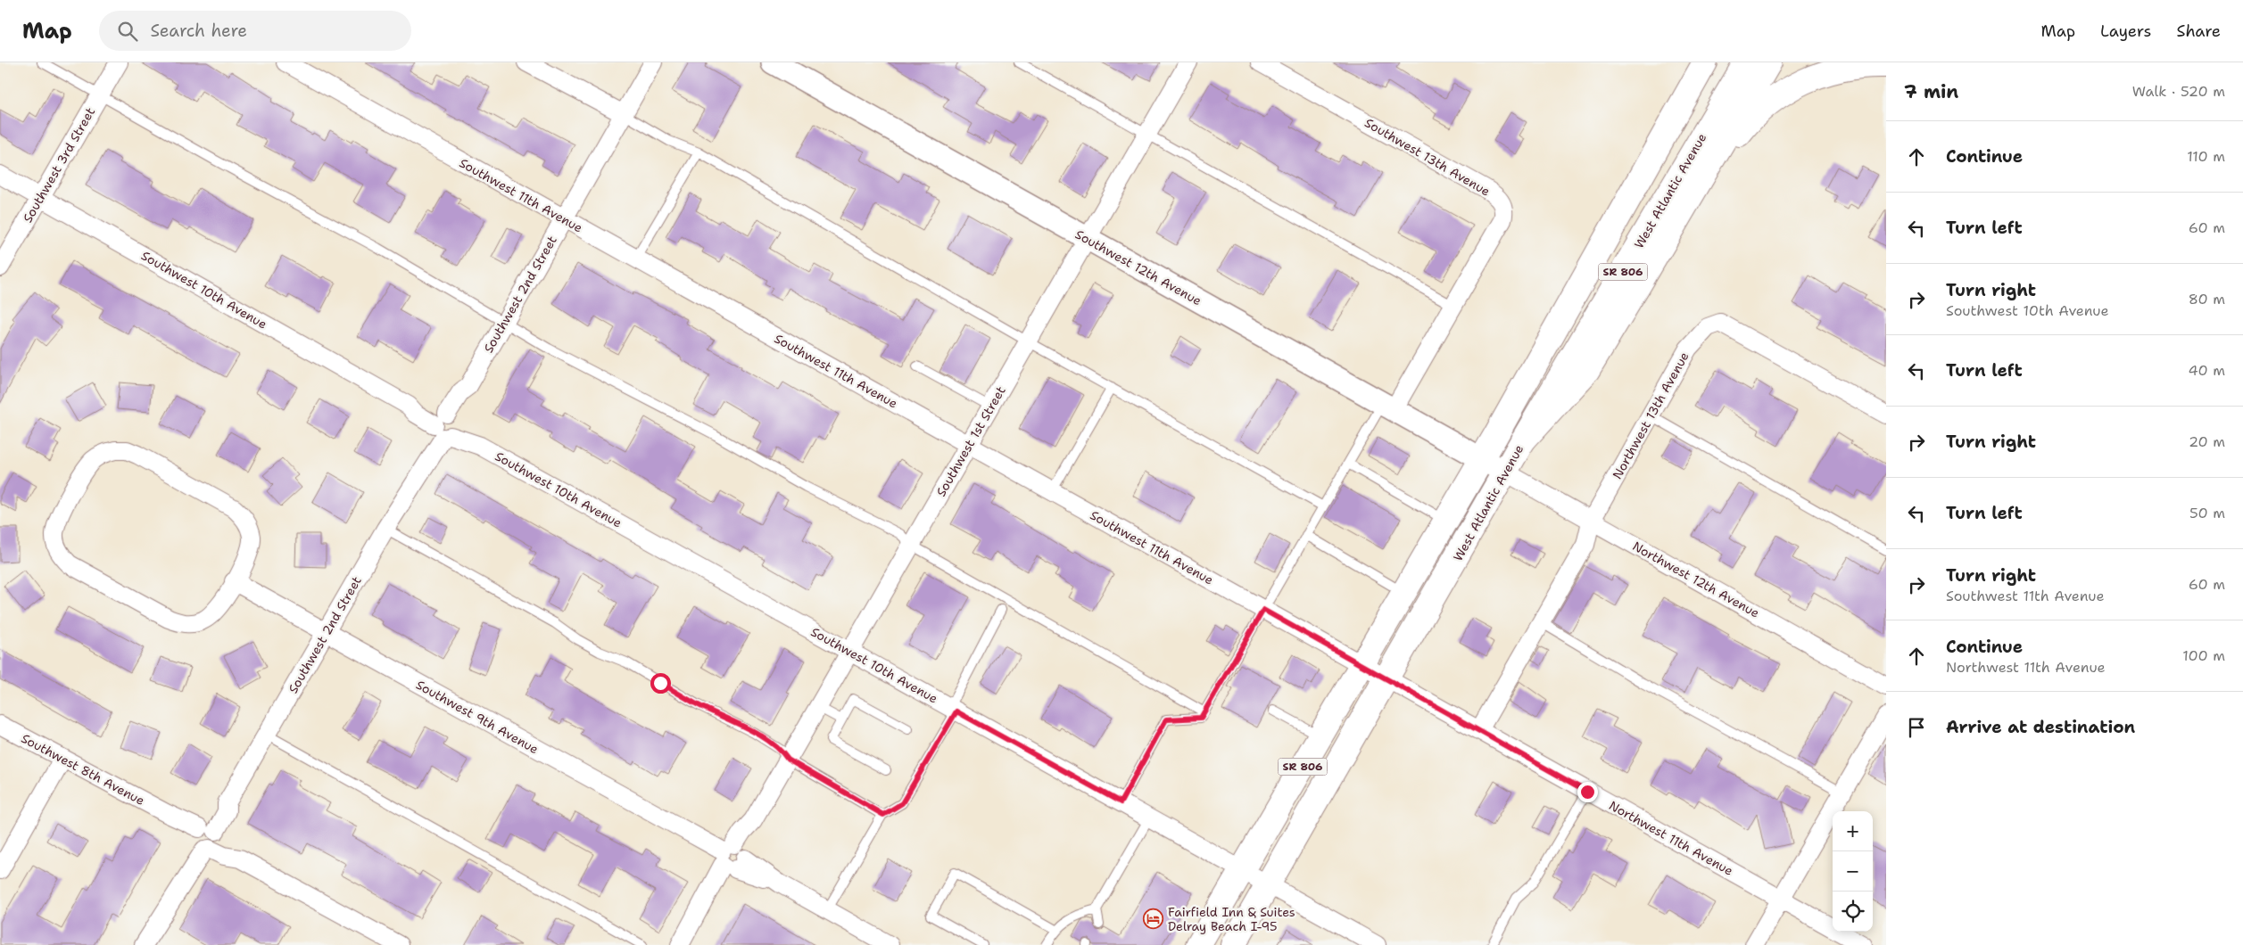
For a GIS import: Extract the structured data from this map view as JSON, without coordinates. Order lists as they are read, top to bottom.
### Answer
{
  "streets": {
    "main road": ["West Atlantic Avenue", "SR 806"],
    "street": [
      "Southwest 13th Avenue",
      "Southwest 3rd Street",
      "Southwest 11th Avenue",
      "Southwest 12th Avenue",
      "Southwest 10th Avenue",
      "Southwest 2nd Street",
      "Northwest 13th Avenue",
      "Southwest 1st Street",
      "Northwest 12th Avenue",
      "Southwest 9th Avenue",
      "Southwest 8th Avenue",
      "Northwest 11th Avenue"
    ]
  },
  "crossings": [
    ["Southwest 13th Avenue", "Southwest 12th Avenue"],
    ["Southwest 3rd Street", "Southwest 10th Avenue"],
    ["West Atlantic Avenue", "Southwest 11th Avenue"],
    ["West Atlantic Avenue", "Southwest 12th Avenue"],
    ["West Atlantic Avenue", "Southwest 10th Avenue"],
    ["West Atlantic Avenue", "Northwest 12th Avenue"],
    ["West Atlantic Avenue", "Northwest 11th Avenue"],
    ["Southwest 11th Avenue", "SR 806"],
    ["Southwest 11th Avenue", "Southwest 2nd Street"],
    ["Southwest 11th Avenue", "Southwest 1st Street"],
    ["Southwest 11th Avenue", "Northwest 11th Avenue"],
    ["Southwest 12th Avenue", "SR 806"],
    ["Southwest 12th Avenue", "Southwest 1st Street"],
    ["Southwest 12th Avenue", "Northwest 12th Avenue"],
    ["SR 806", "Southwest 10th Avenue"],
    ["Southwest 10th Avenue", "Southwest 2nd Street"],
    ["Southwest 10th Avenue", "Southwest 1st Street"],
    ["Southwest 2nd Street", "Southwest 9th Avenue"],
    ["Southwest 2nd Street", "Southwest 8th Avenue"],
    ["Northwest 13th Avenue", "Northwest 12th Avenue"],
    ["Northwest 13th Avenue", "Northwest 11th Avenue"],
    ["Southwest 1st Street", "Southwest 9th Avenue"]
  ],
  "places": {
    "hotel": ["Fairfield Inn & Suites Delray Beach I-95"]
  },
  "page": {
    "header": "Map",
    "search": "Search here",
    "nav": ["Map", "Layers", "Share"],
    "heading": ["7 min", "Walk · 520 m"],
    "list": [
      ["Continue", "110 m"],
      ["Turn left", "60 m"],
      ["Turn right", "Southwest 10th Avenue", "80 m"],
      ["Turn left", "40 m"],
      ["Turn right", "20 m"],
      ["Turn left", "50 m"],
      ["Turn right", "Southwest 11th Avenue", "60 m"],
      ["Continue", "Northwest 11th Avenue", "100 m"],
      "Arrive at destination"
    ],
    "map_buttons": ["+", "−"]
  }
}
